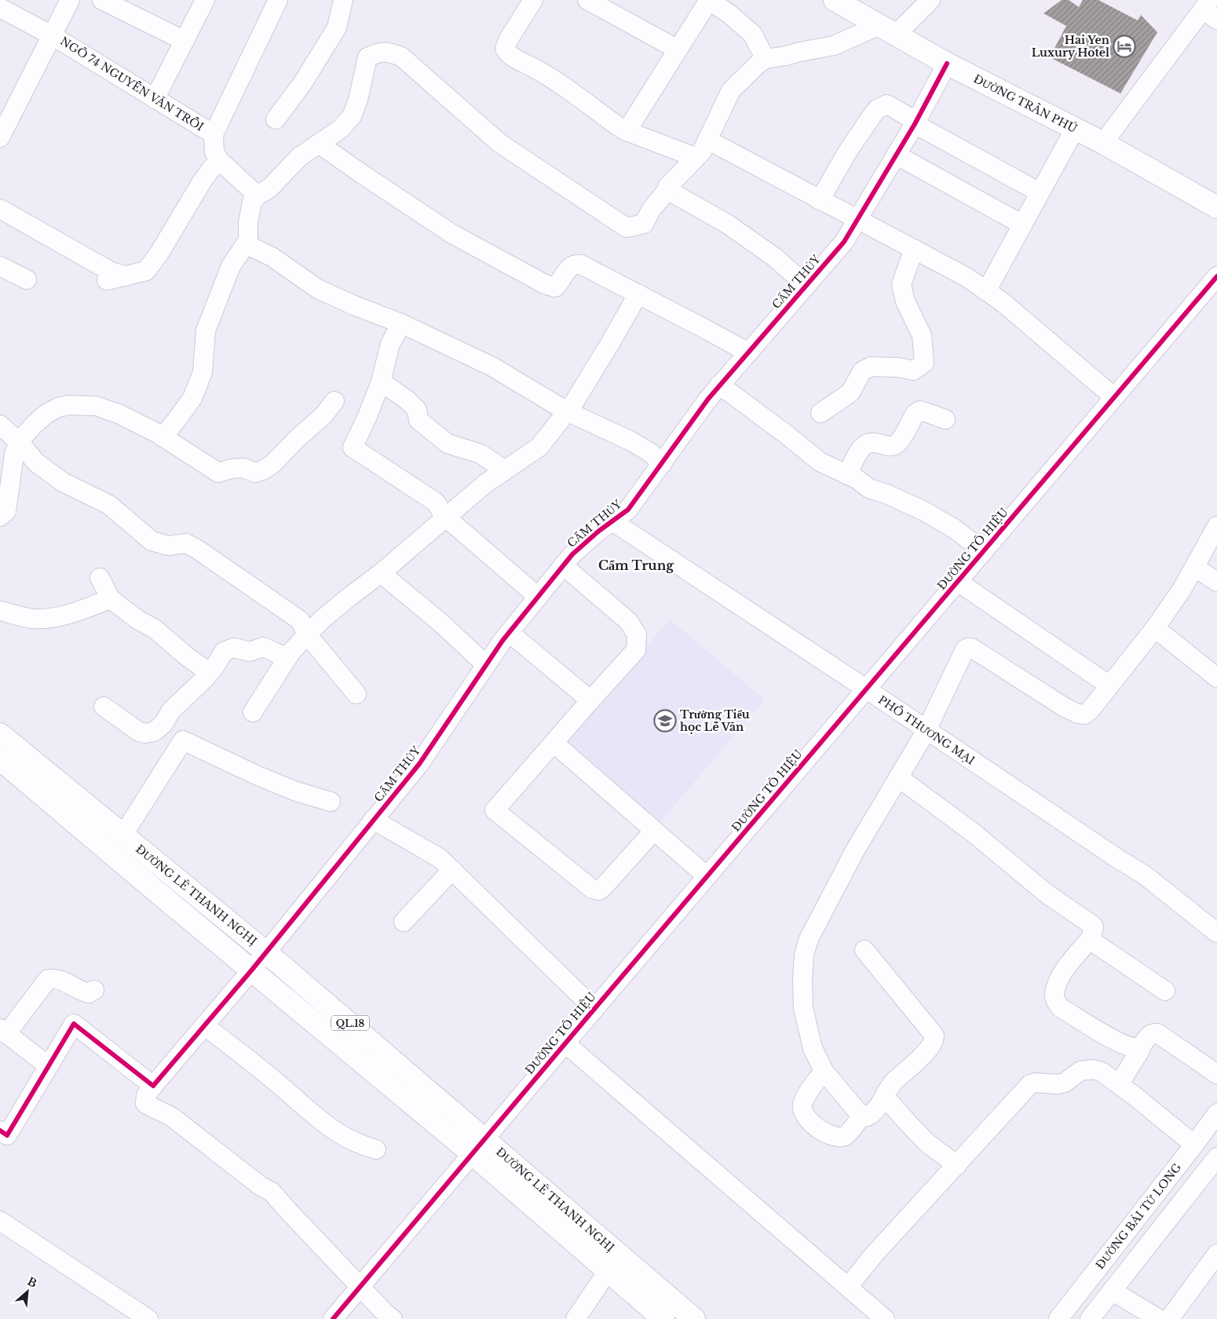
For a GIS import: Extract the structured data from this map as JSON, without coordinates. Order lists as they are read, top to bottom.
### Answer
{
  "streets": {
    "main road": ["ĐƯỜNG TRẦN PHÚ", "ĐƯỜNG LÊ THANH NGHỊ", "QL.18"],
    "street": [
      "NGÕ 74 NGUYỄN VĂN TRỖI",
      "CẨM THỦY",
      "ĐƯỜNG TÔ HIỆU",
      "PHỐ THƯƠNG MẠI",
      "ĐƯỜNG BÁI TỬ LONG"
    ]
  },
  "crossings": [
    ["ĐƯỜNG TRẦN PHÚ", "CẨM THỦY"],
    ["CẨM THỦY", "ĐƯỜNG TÔ HIỆU"],
    ["CẨM THỦY", "PHỐ THƯƠNG MẠI"],
    ["CẨM THỦY", "ĐƯỜNG LÊ THANH NGHỊ"],
    ["ĐƯỜNG TÔ HIỆU", "PHỐ THƯƠNG MẠI"],
    ["ĐƯỜNG TÔ HIỆU", "ĐƯỜNG LÊ THANH NGHỊ"]
  ],
  "districts": ["Cẩm Trung"],
  "places": {
    "hotel": ["Hai Yen Luxury Hotel"],
    "school or university": ["Trường Tiểu học Lễ Văn"]
  },
  "north": "top right"
}
